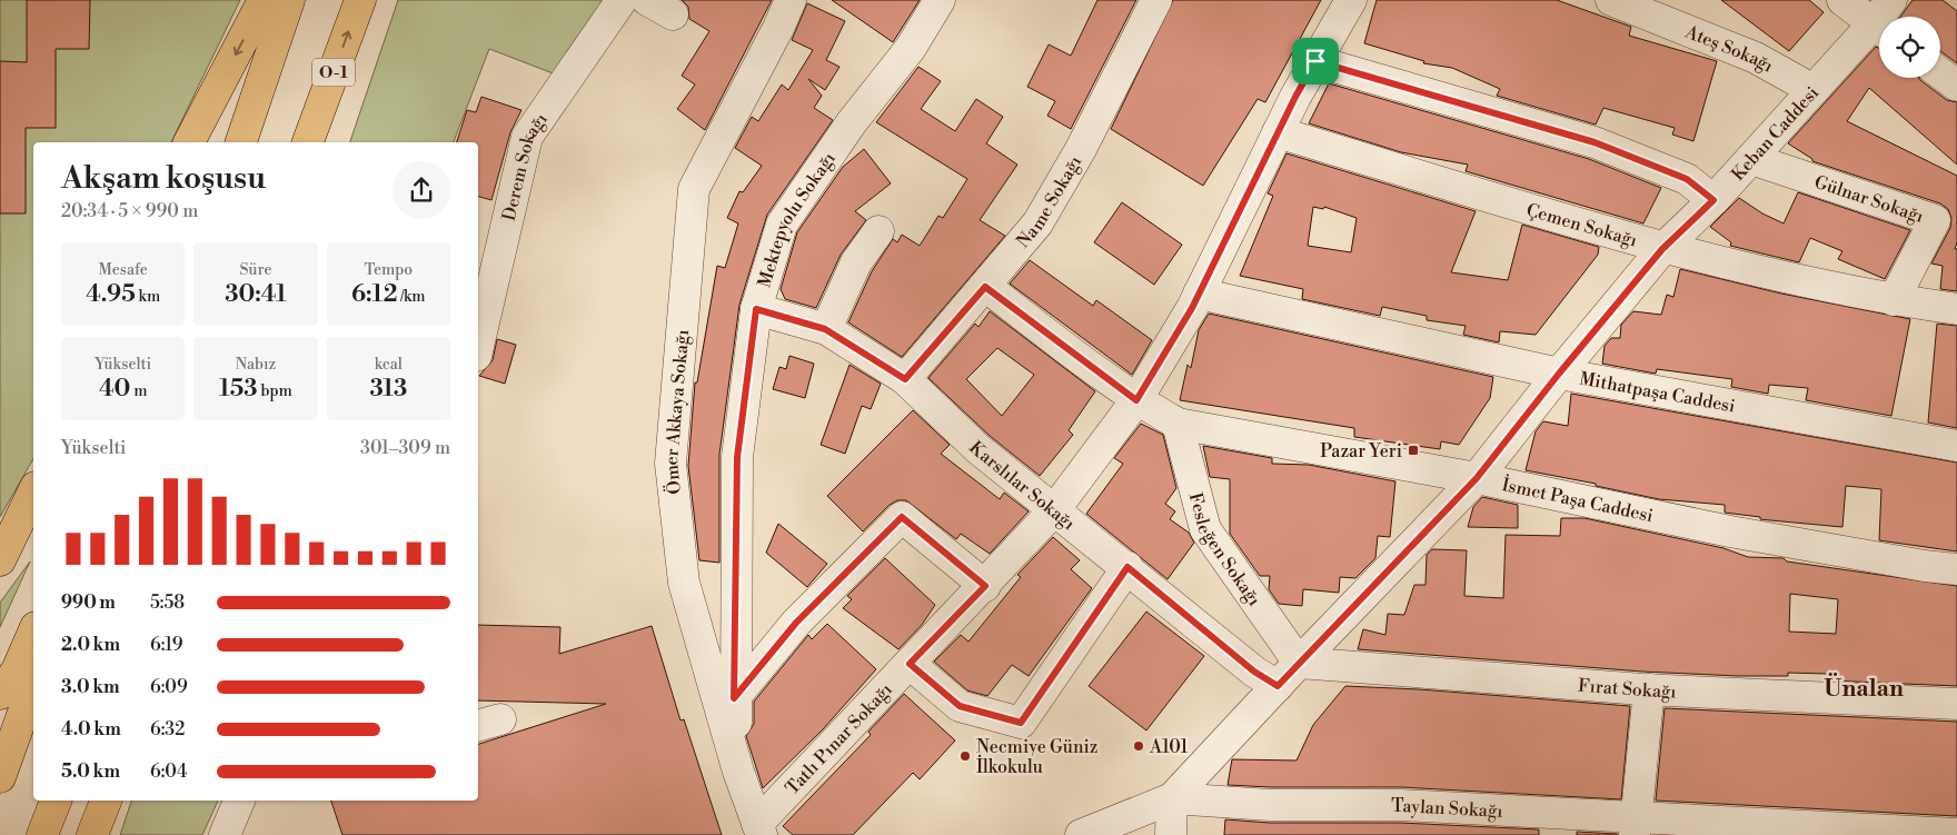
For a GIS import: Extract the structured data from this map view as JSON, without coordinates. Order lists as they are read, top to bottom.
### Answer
{
  "streets": {
    "highway": ["O-1"],
    "street": [
      "Ateş Sokağı",
      "Keban Caddesi",
      "Derem Sokağı",
      "Gülnar Sokağı",
      "Name Sokağı",
      "Mektepyolu Sokağı",
      "Çemen Sokağı",
      "Mithatpaşa Caddesi",
      "Ömer Akkaya Sokağı",
      "Karslılar Sokağı",
      "İsmet Paşa Caddesi",
      "Fesleğen Sokağı",
      "Fırat Sokağı",
      "Tatlı Pınar Sokağı",
      "Taylan Sokağı"
    ]
  },
  "crossings": [
    ["Ateş Sokağı", "Keban Caddesi"],
    ["Keban Caddesi", "Gülnar Sokağı"],
    ["Keban Caddesi", "Çemen Sokağı"],
    ["Keban Caddesi", "Mithatpaşa Caddesi"],
    ["Keban Caddesi", "Karslılar Sokağı"],
    ["Keban Caddesi", "İsmet Paşa Caddesi"],
    ["Keban Caddesi", "Fesleğen Sokağı"],
    ["Keban Caddesi", "Fırat Sokağı"],
    ["Keban Caddesi", "Taylan Sokağı"],
    ["Gülnar Sokağı", "Çemen Sokağı"],
    ["Name Sokağı", "Karslılar Sokağı"],
    ["Name Sokağı", "İsmet Paşa Caddesi"],
    ["Mektepyolu Sokağı", "Ömer Akkaya Sokağı"],
    ["Mektepyolu Sokağı", "Karslılar Sokağı"],
    ["Çemen Sokağı", "Tatlı Pınar Sokağı"],
    ["Mithatpaşa Caddesi", "Tatlı Pınar Sokağı"],
    ["Ömer Akkaya Sokağı", "Tatlı Pınar Sokağı"],
    ["Karslılar Sokağı", "Tatlı Pınar Sokağı"],
    ["İsmet Paşa Caddesi", "Fesleğen Sokağı"],
    ["İsmet Paşa Caddesi", "Tatlı Pınar Sokağı"],
    ["Fesleğen Sokağı", "Fırat Sokağı"]
  ],
  "districts": ["Ünalan"],
  "places": {
    "transit": ["Pazar Yeri"],
    "other": ["A101", "Necmiye Güniz İlkokulu"]
  },
  "page": {
    "heading": ["Akşam koşusu", "20:34 · 5 × 990 m"],
    "stats": [
      ["Mesafe", "4.95 km"],
      ["Süre", "30:41"],
      ["Tempo", "6:12 /km"],
      ["Yükselti", "40 m"],
      ["Nabız", "153 bpm"],
      ["kcal", "313"]
    ],
    "chart": ["Yükselti", "301–309 m"],
    "list": [
      {
        "name": "990 m",
        "note": "5:58"
      },
      {
        "name": "2.0 km",
        "note": "6:19"
      },
      {
        "name": "3.0 km",
        "note": "6:09"
      },
      {
        "name": "4.0 km",
        "note": "6:32"
      },
      {
        "name": "5.0 km",
        "note": "6:04"
      }
    ]
  }
}
